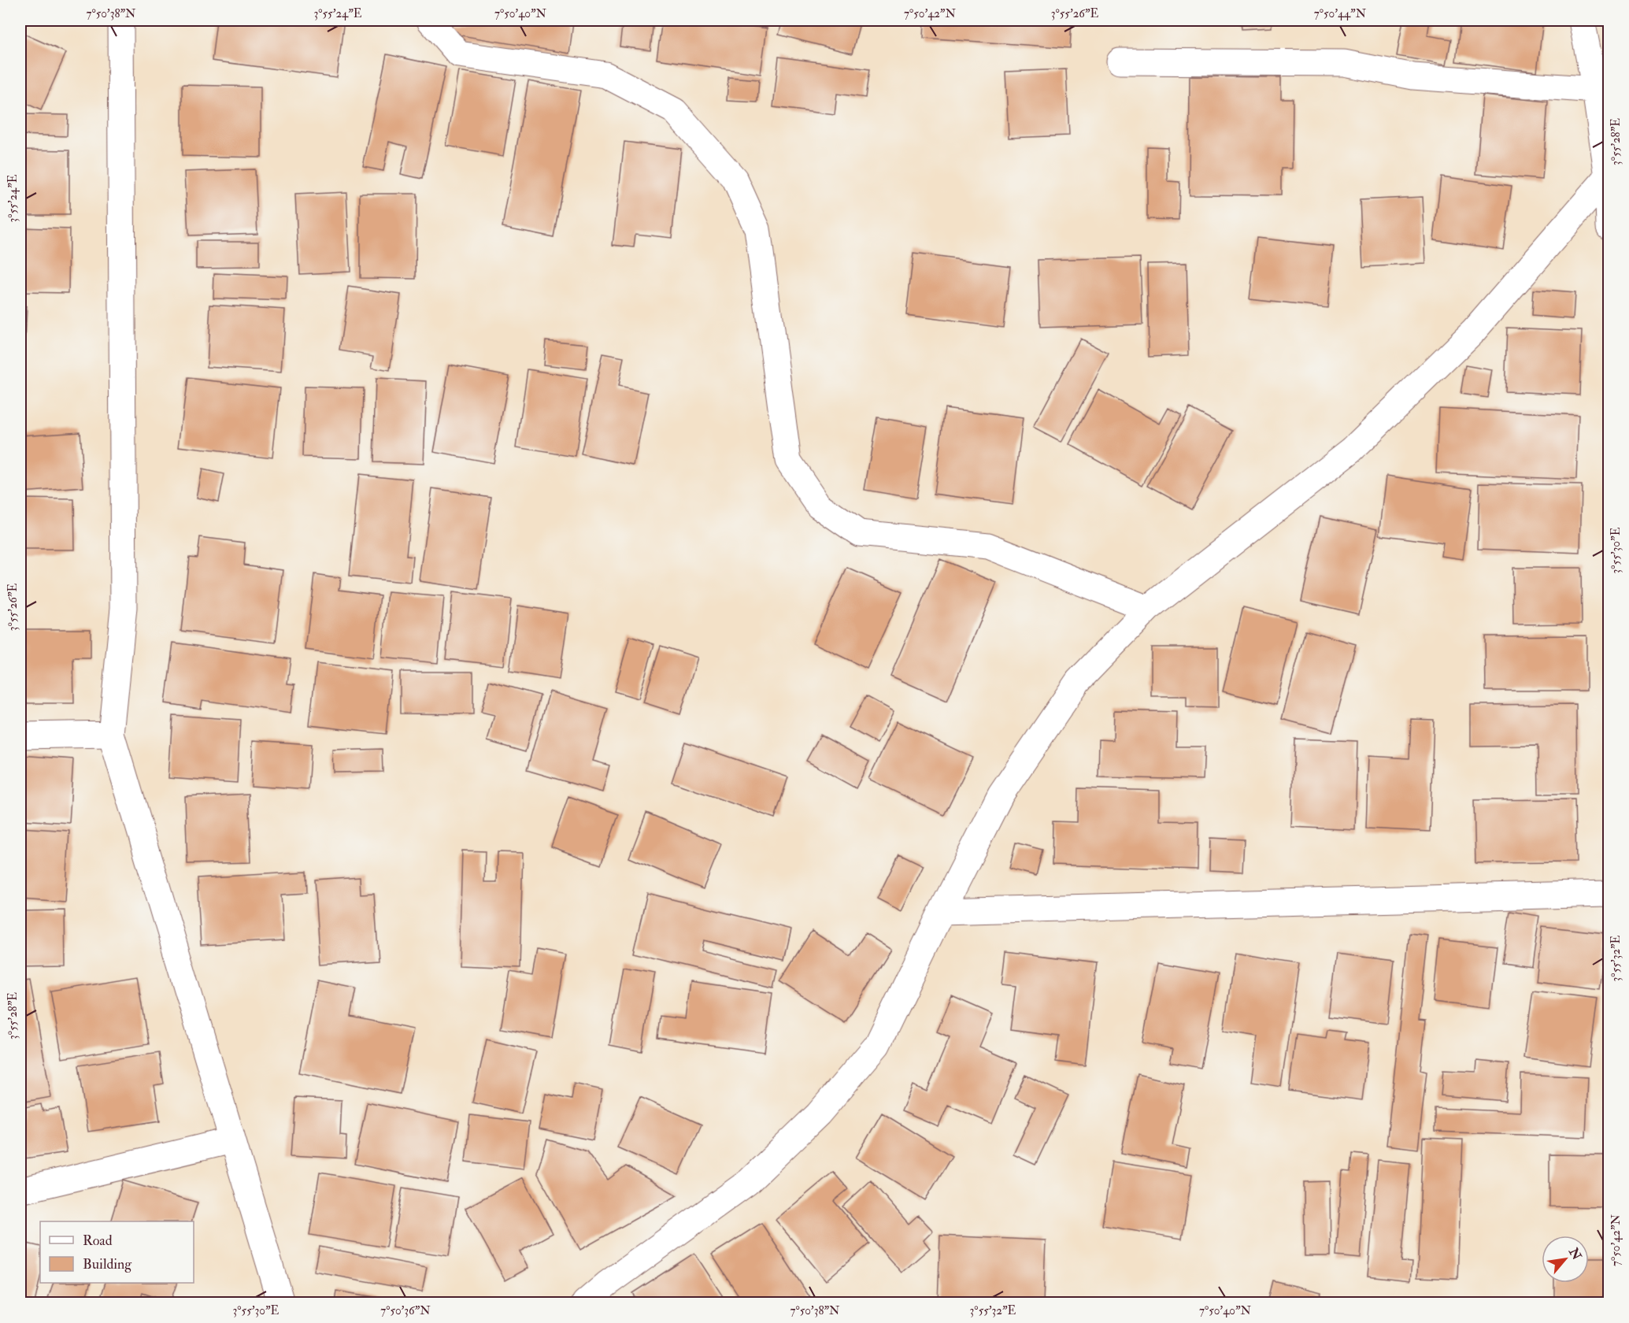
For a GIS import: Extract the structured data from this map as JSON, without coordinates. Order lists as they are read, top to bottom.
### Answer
{
  "legend": ["Road", "Building"],
  "north": "top right",
  "coordinates": [
    "7°50'38\"N",
    "3°55'24\"E",
    "7°50'40\"N",
    "7°50'42\"N",
    "3°55'26\"E",
    "7°50'44\"N",
    "3°55'28\"E",
    "3°55'30\"E",
    "3°55'32\"E",
    "7°50'36\"N"
  ]
}
